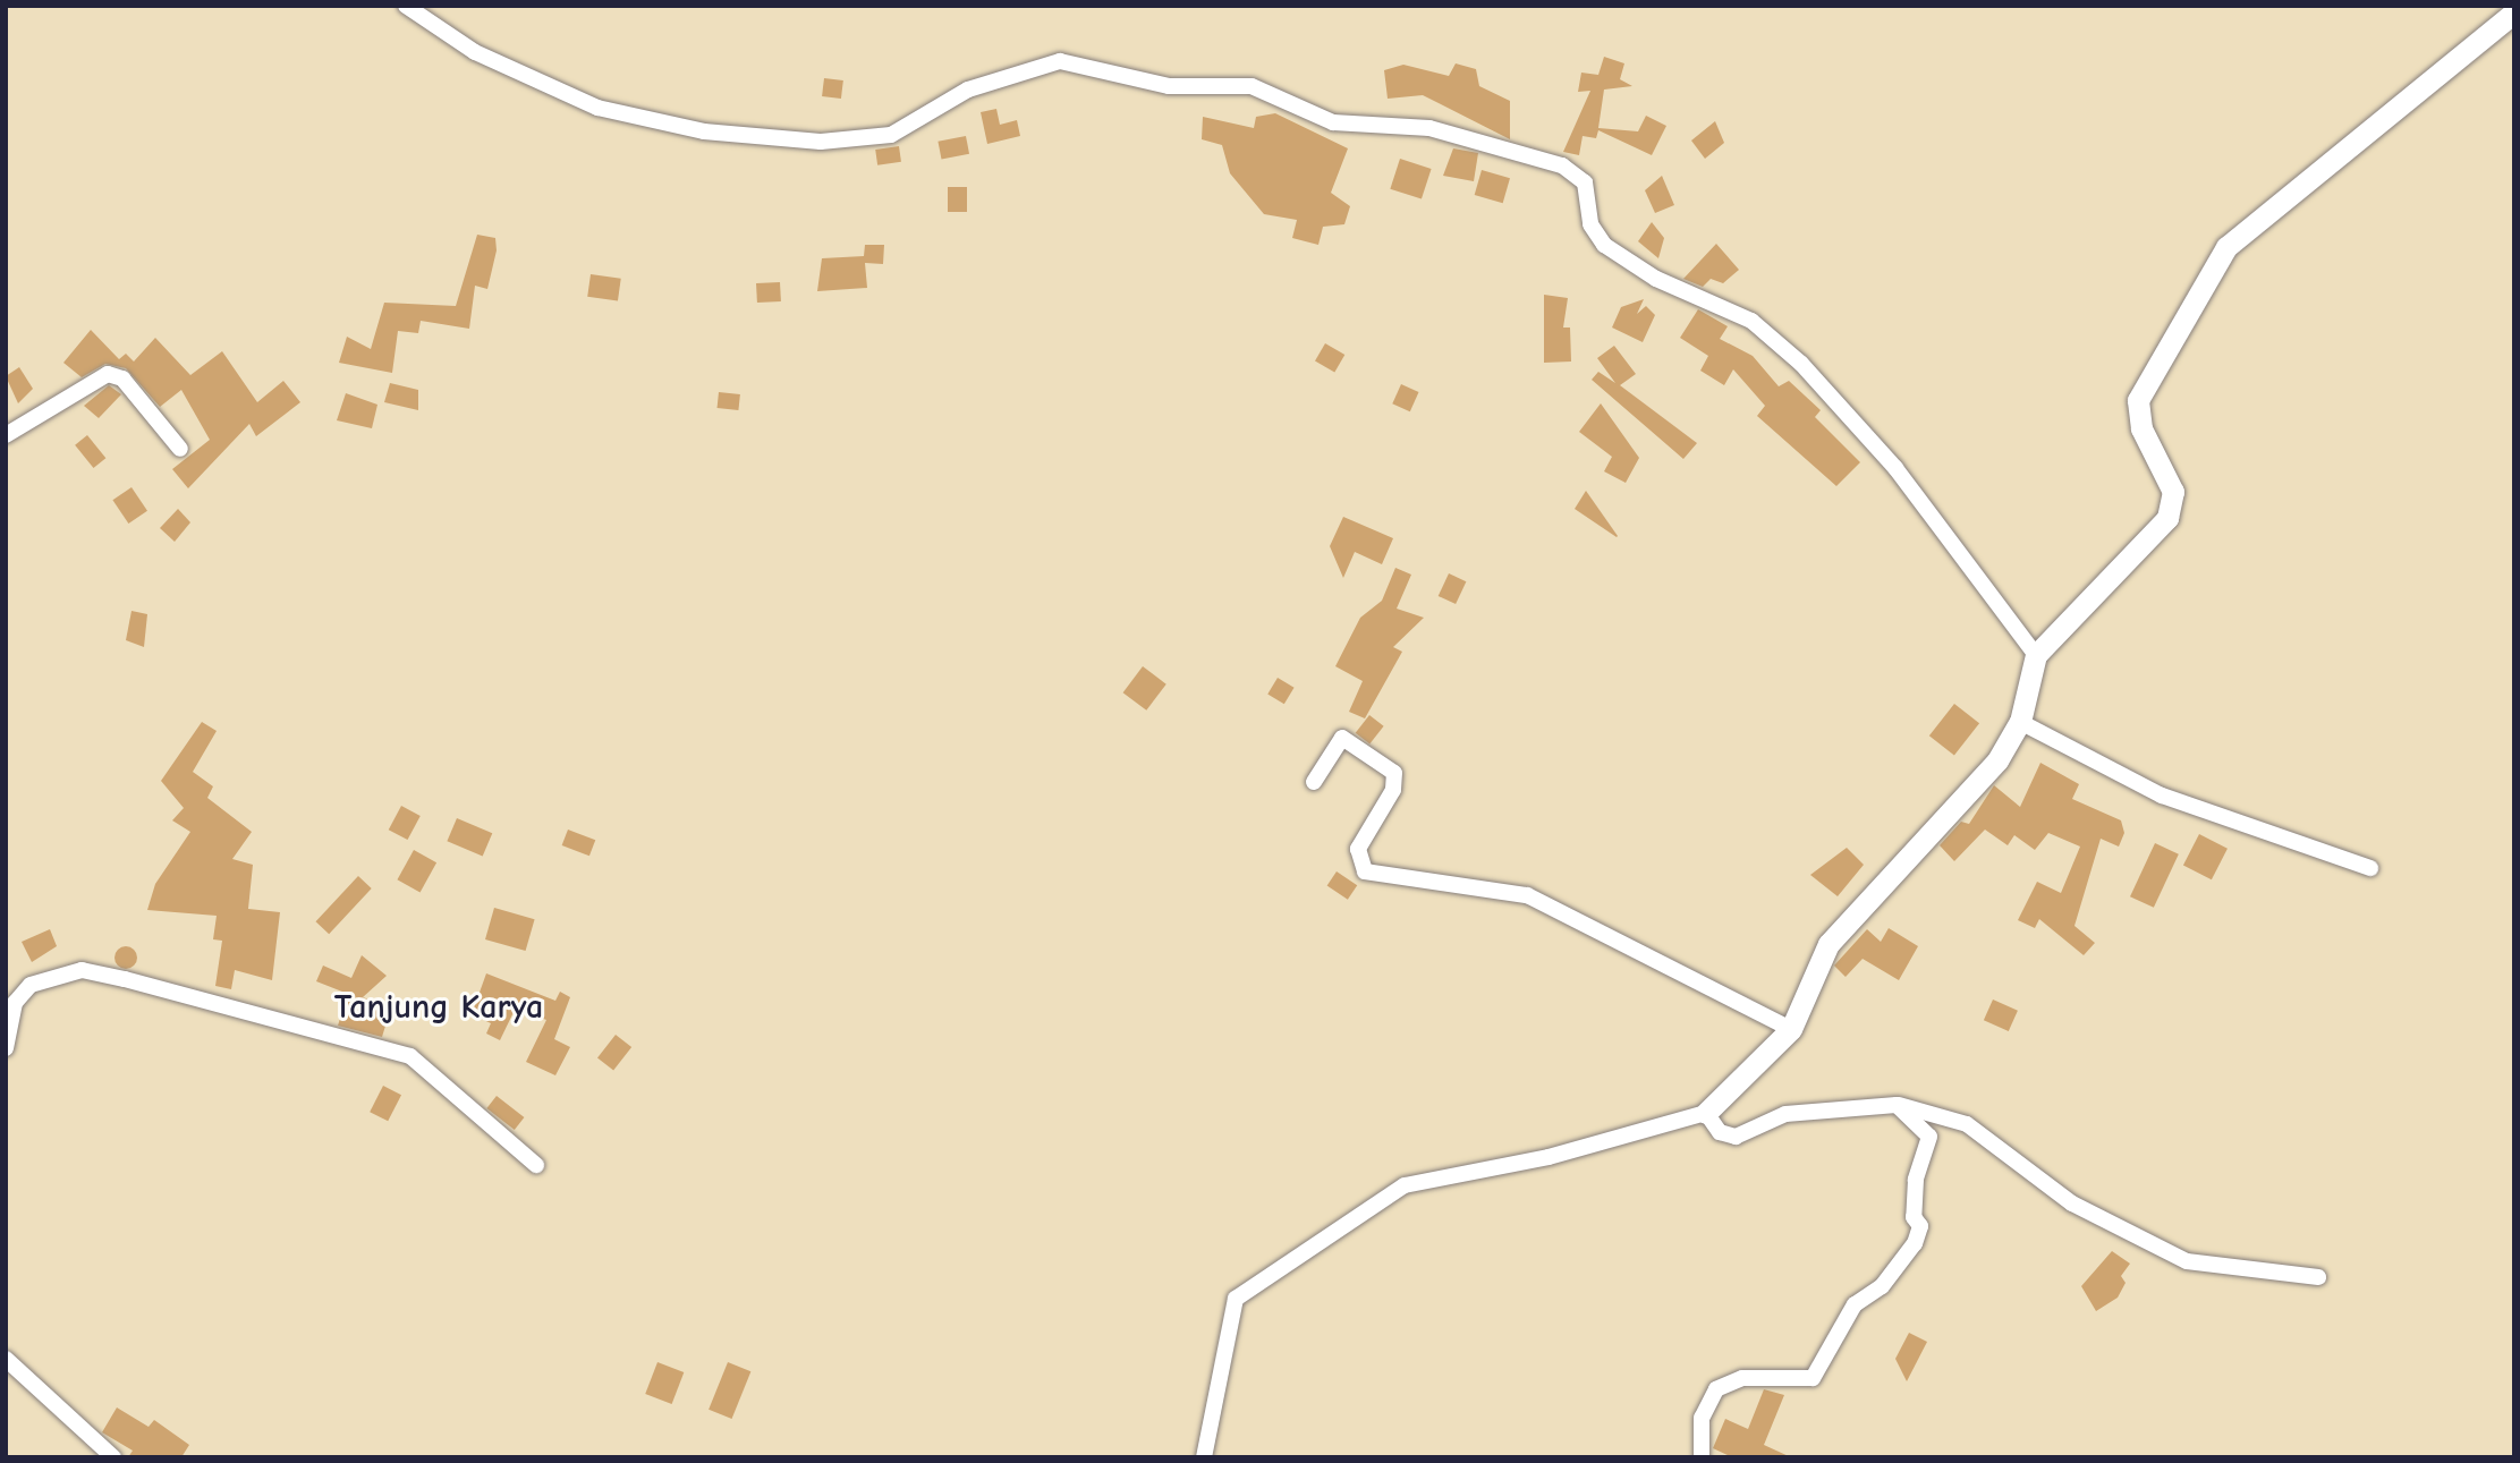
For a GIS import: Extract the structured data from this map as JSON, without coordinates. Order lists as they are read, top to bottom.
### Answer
{
  "districts": ["Tanjung Karya"]
}
